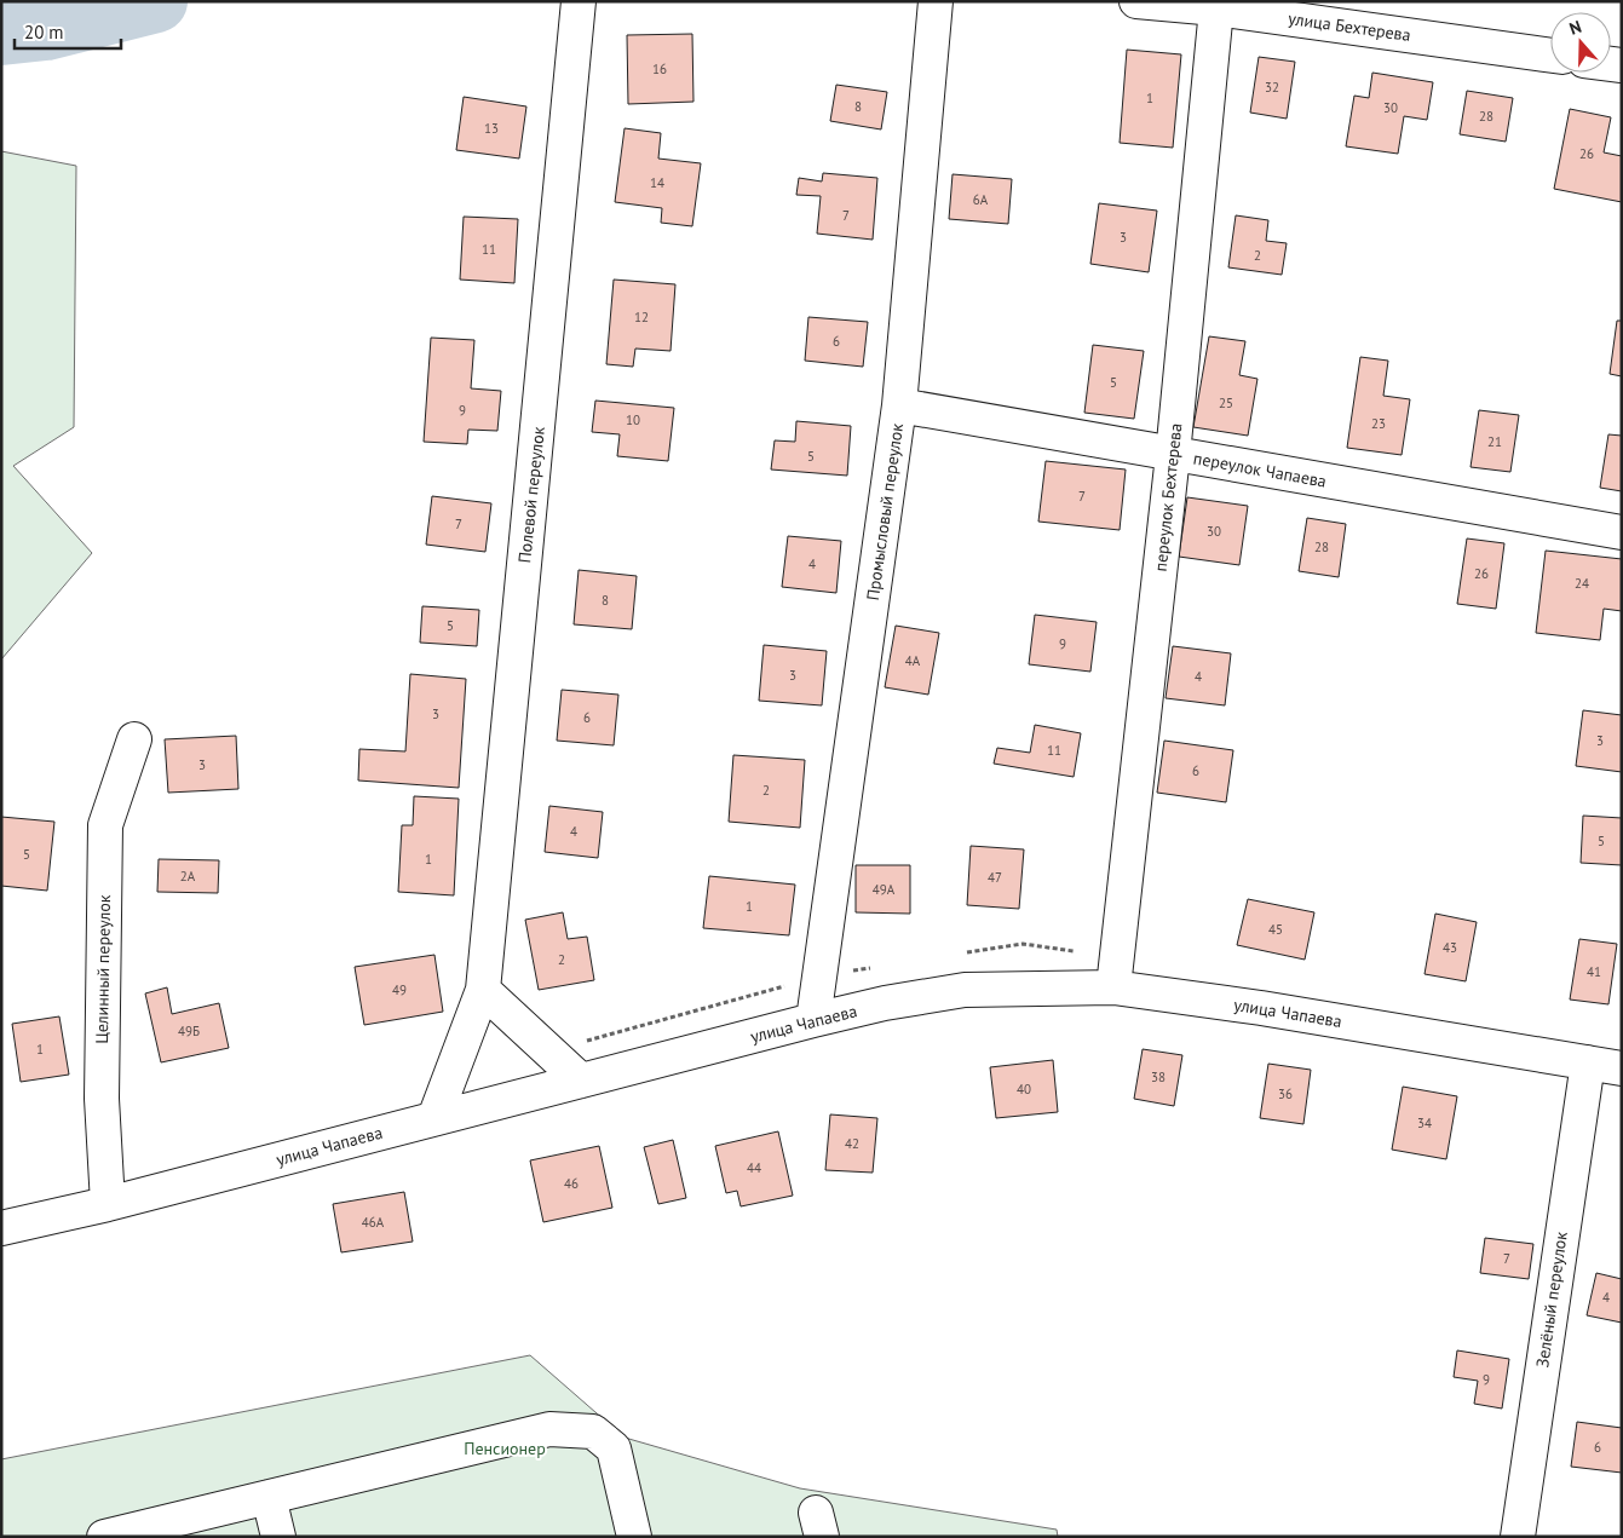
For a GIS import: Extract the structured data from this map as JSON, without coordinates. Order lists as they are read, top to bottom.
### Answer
{
  "streets": {
    "street": [
      "улица Бехтерева",
      "переулок Чапаева",
      "Полевой переулок",
      "переулок Бехтерева",
      "Промысловый переулок",
      "Целинный переулок",
      "улица Чапаева",
      "Зелёный переулок"
    ]
  },
  "crossings": [
    ["улица Бехтерева", "переулок Бехтерева"],
    ["переулок Чапаева", "переулок Бехтерева"],
    ["переулок Чапаева", "Промысловый переулок"],
    ["Полевой переулок", "улица Чапаева"],
    ["переулок Бехтерева", "улица Чапаева"],
    ["Промысловый переулок", "улица Чапаева"],
    ["Целинный переулок", "улица Чапаева"],
    ["улица Чапаева", "Зелёный переулок"]
  ],
  "parks": ["Пенсионер"],
  "house_numbers": [
    "16",
    "32",
    "1",
    "8",
    "30",
    "28",
    "13",
    "26",
    "14",
    "6А",
    "7",
    "3",
    "11",
    "2",
    "12",
    "6",
    "5",
    "25",
    "9",
    "10",
    "23",
    "21",
    "5",
    "7",
    "7",
    "30",
    "28",
    "4",
    "26",
    "24",
    "8",
    "5",
    "9",
    "4А",
    "3",
    "4",
    "3",
    "6",
    "3",
    "11",
    "3",
    "6",
    "2",
    "4",
    "5",
    "5",
    "1",
    "2А",
    "47",
    "49А",
    "1",
    "45",
    "43",
    "2",
    "41",
    "49",
    "49Б",
    "1",
    "38",
    "40",
    "36",
    "34",
    "42",
    "44",
    "46",
    "46А",
    "7",
    "4",
    "9",
    "6"
  ],
  "scale_bar": "20 m",
  "north": "top"
}
